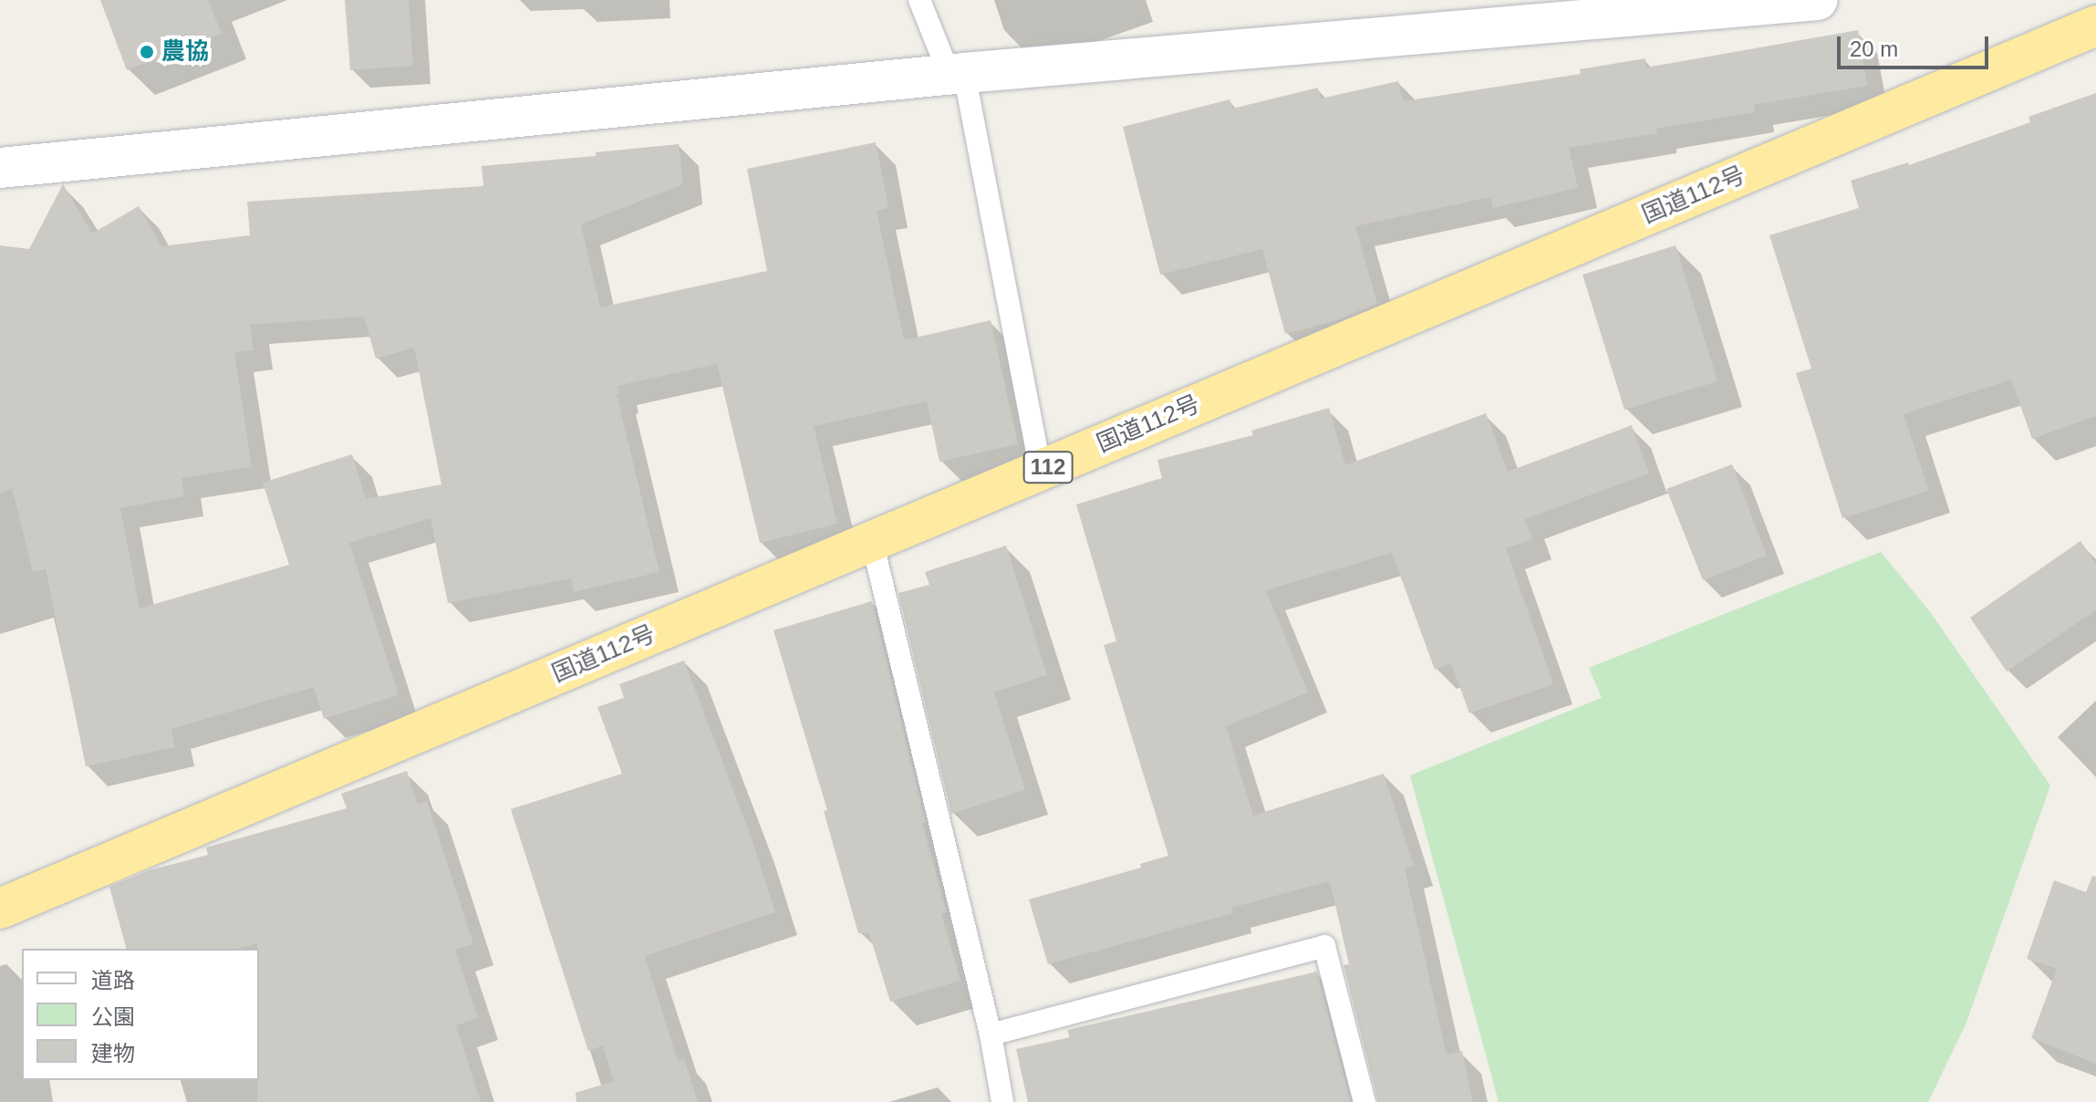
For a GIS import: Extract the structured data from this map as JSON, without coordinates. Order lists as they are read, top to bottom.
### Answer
{
  "streets": {
    "highway": ["国道112号", "112"]
  },
  "places": ["農協"],
  "legend": ["道路", "公園", "建物"],
  "scale_bar": "20 m"
}
